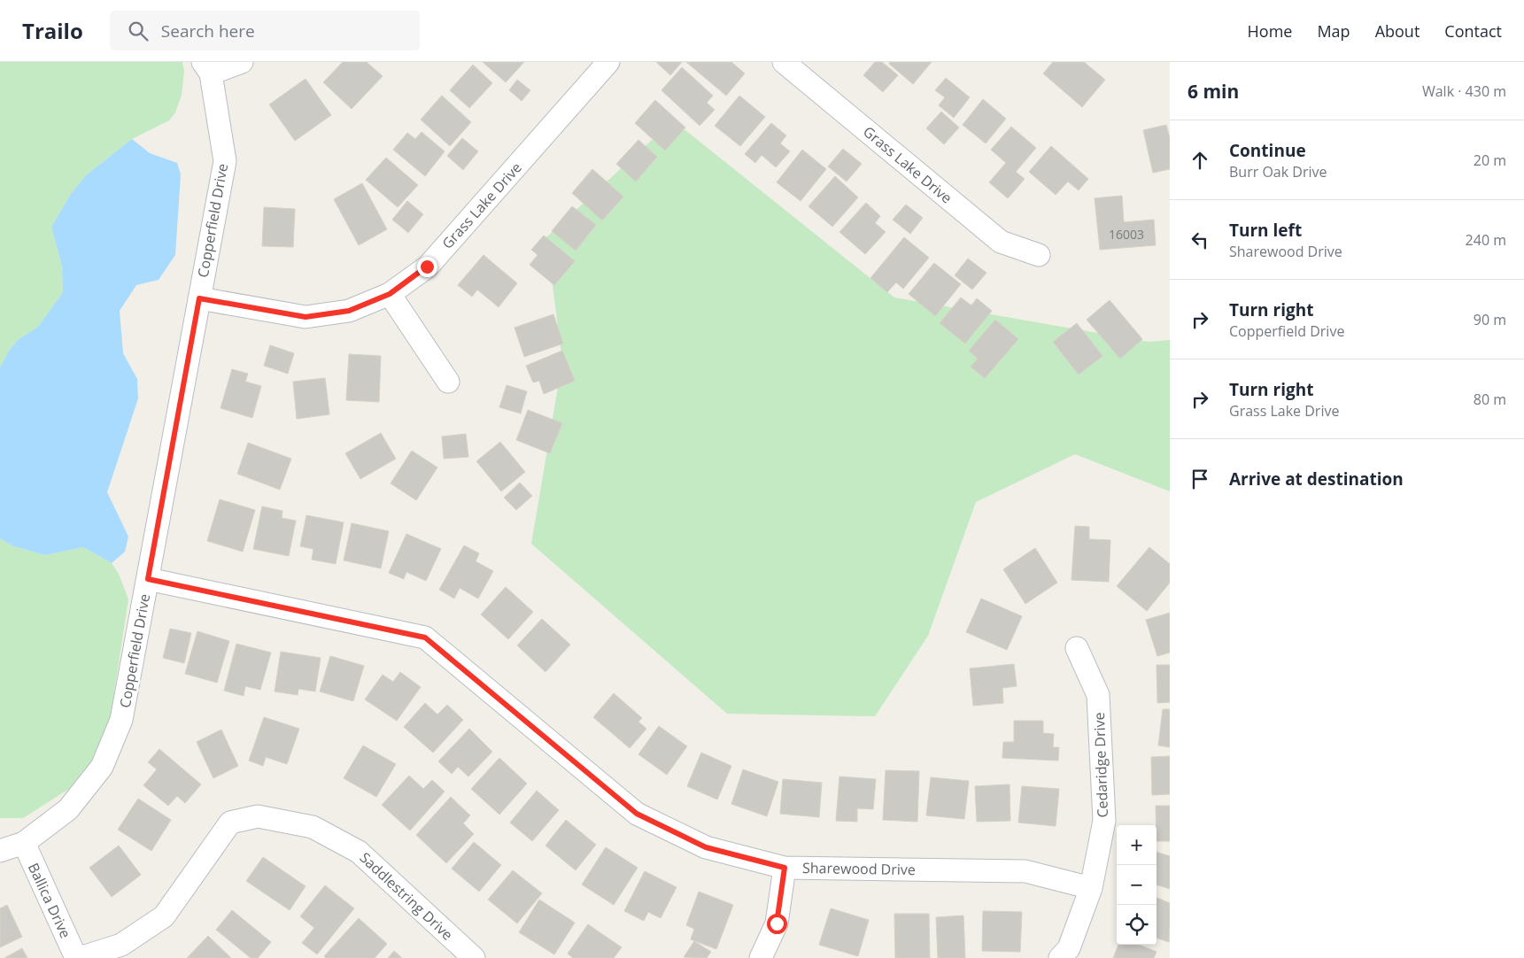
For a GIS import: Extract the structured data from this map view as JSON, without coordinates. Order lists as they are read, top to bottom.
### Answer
{
  "streets": {
    "street": [
      "Grass Lake Drive",
      "Copperfield Drive",
      "Cedaridge Drive",
      "Sharewood Drive",
      "Saddlestring Drive",
      "Ballica Drive"
    ]
  },
  "crossings": [
    ["Grass Lake Drive", "Copperfield Drive"],
    ["Copperfield Drive", "Sharewood Drive"],
    ["Copperfield Drive", "Ballica Drive"],
    ["Cedaridge Drive", "Sharewood Drive"],
    ["Saddlestring Drive", "Ballica Drive"]
  ],
  "house_numbers": ["16003"],
  "page": {
    "header": "Trailo",
    "search": "Search here",
    "nav": [
      "Home",
      "Map",
      "About",
      "Contact"
    ],
    "heading": ["6 min", "Walk · 430 m"],
    "list": [
      ["Continue", "Burr Oak Drive", "20 m"],
      ["Turn left", "Sharewood Drive", "240 m"],
      ["Turn right", "Copperfield Drive", "90 m"],
      ["Turn right", "Grass Lake Drive", "80 m"],
      "Arrive at destination"
    ],
    "map_buttons": ["+", "−"]
  }
}
